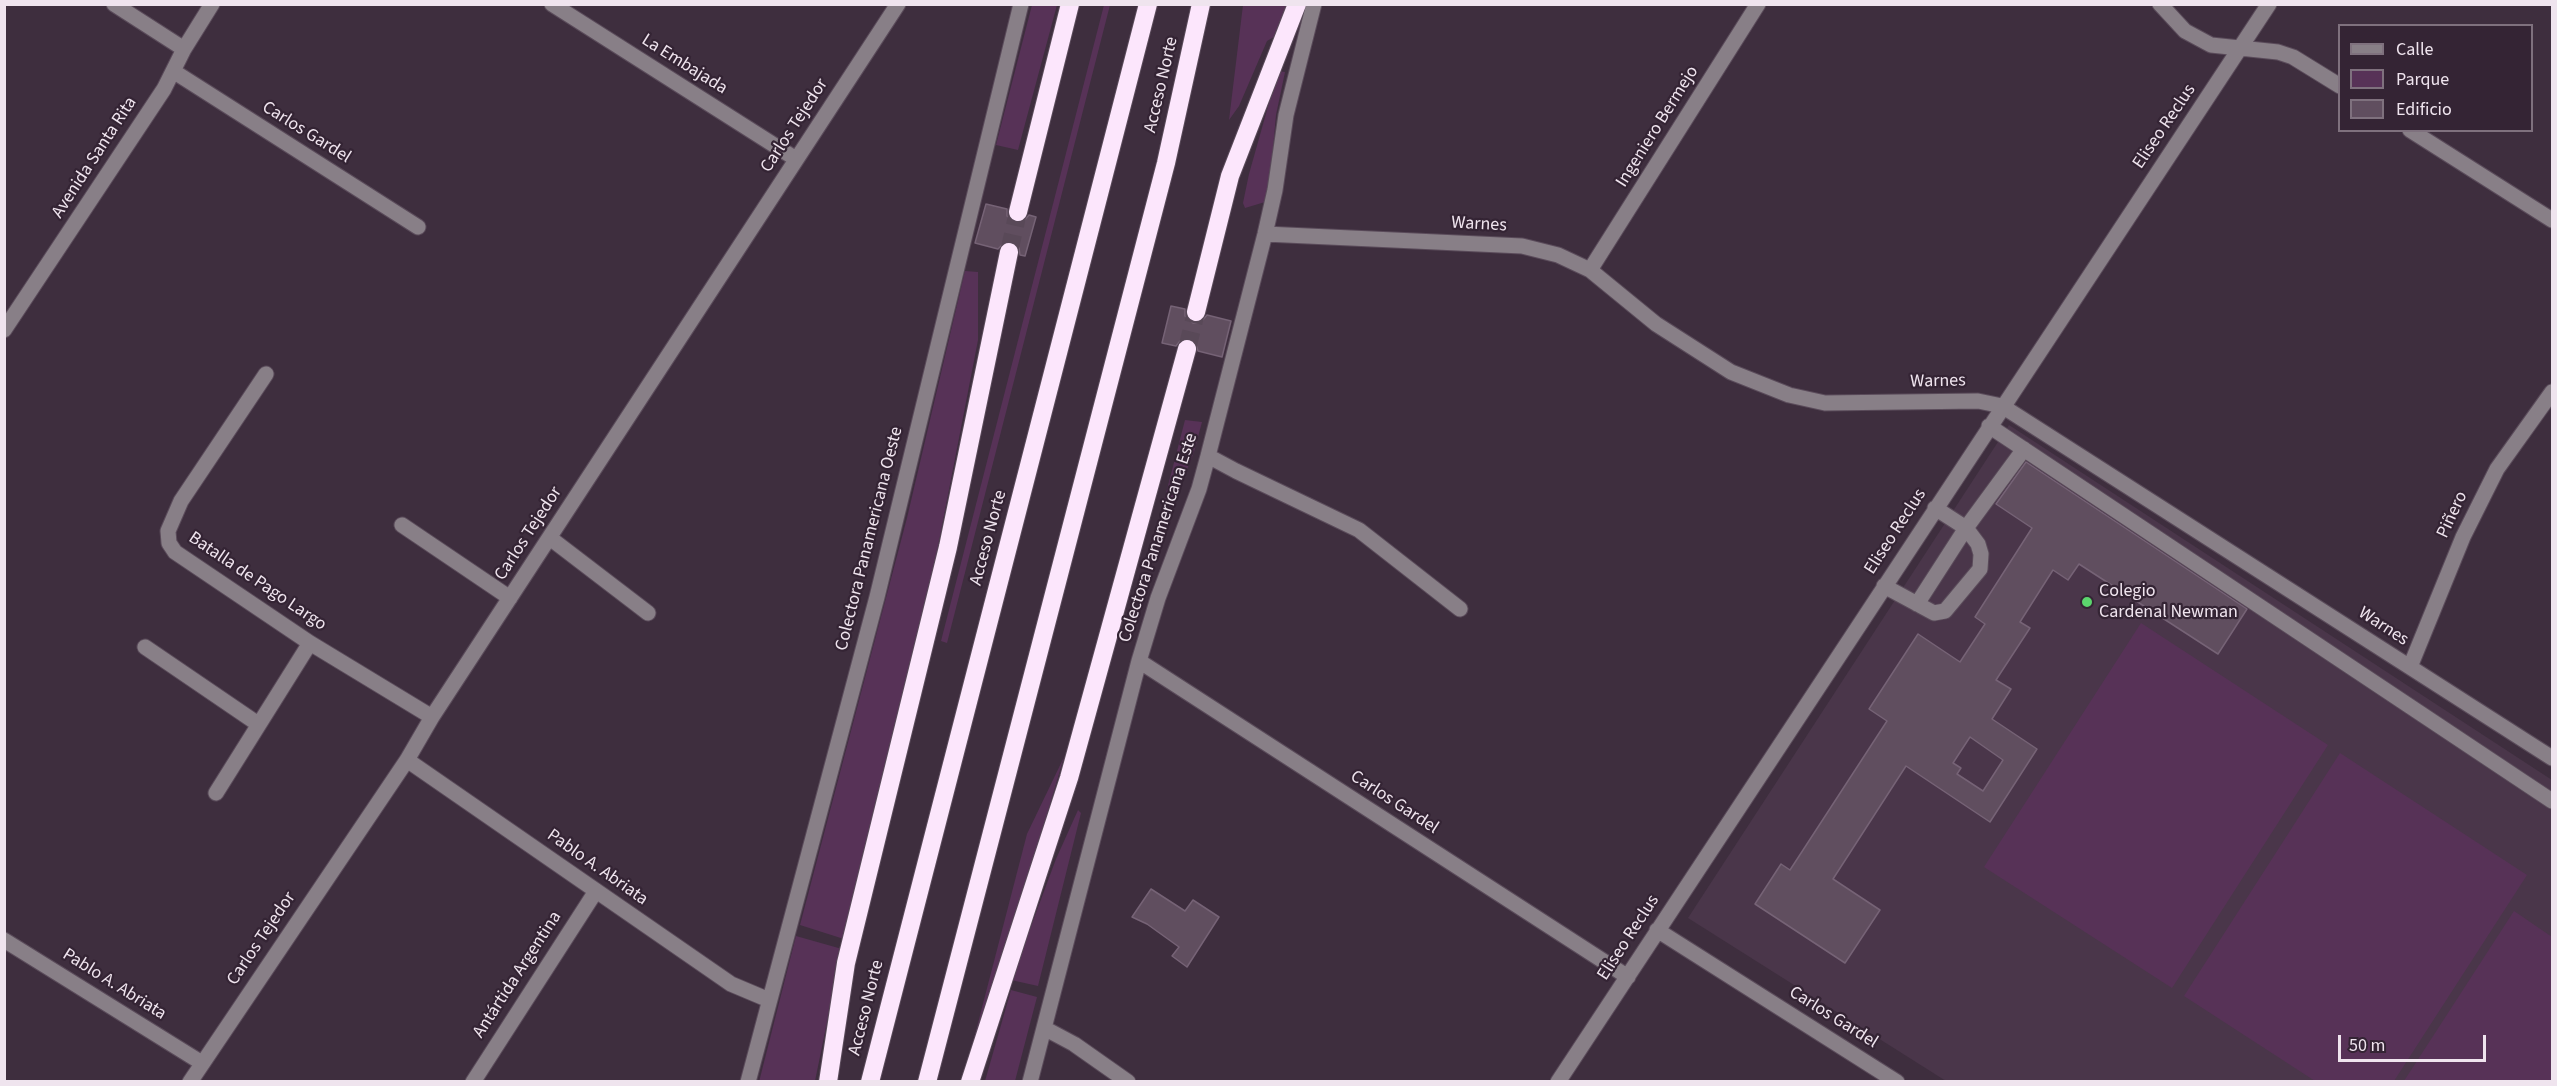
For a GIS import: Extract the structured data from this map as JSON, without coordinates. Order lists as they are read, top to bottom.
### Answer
{
  "streets": {
    "highway": ["Acceso Norte"],
    "street": [
      "La Embajada",
      "Carlos Tejedor",
      "Ingeniero Bermejo",
      "Eliseo Reclus",
      "Carlos Gardel",
      "Avenida Santa Rita",
      "Warnes",
      "Piñero",
      "Colectora Panamericana Este",
      "Colectora Panamericana Oeste",
      "Batalla de Pago Largo",
      "Pablo A. Abriata",
      "Antártida Argentina"
    ]
  },
  "crossings": [
    ["La Embajada", "Carlos Tejedor"],
    ["Carlos Tejedor", "Batalla de Pago Largo"],
    ["Carlos Tejedor", "Pablo A. Abriata"],
    ["Ingeniero Bermejo", "Warnes"],
    ["Eliseo Reclus", "Carlos Gardel"],
    ["Eliseo Reclus", "Warnes"],
    ["Carlos Gardel", "Avenida Santa Rita"],
    ["Carlos Gardel", "Colectora Panamericana Este"],
    ["Warnes", "Piñero"],
    ["Warnes", "Colectora Panamericana Este"],
    ["Colectora Panamericana Oeste", "Pablo A. Abriata"],
    ["Pablo A. Abriata", "Antártida Argentina"]
  ],
  "places": ["Colegio Cardenal Newman"],
  "legend": ["Calle", "Parque", "Edificio"],
  "scale_bar": "50 m"
}
